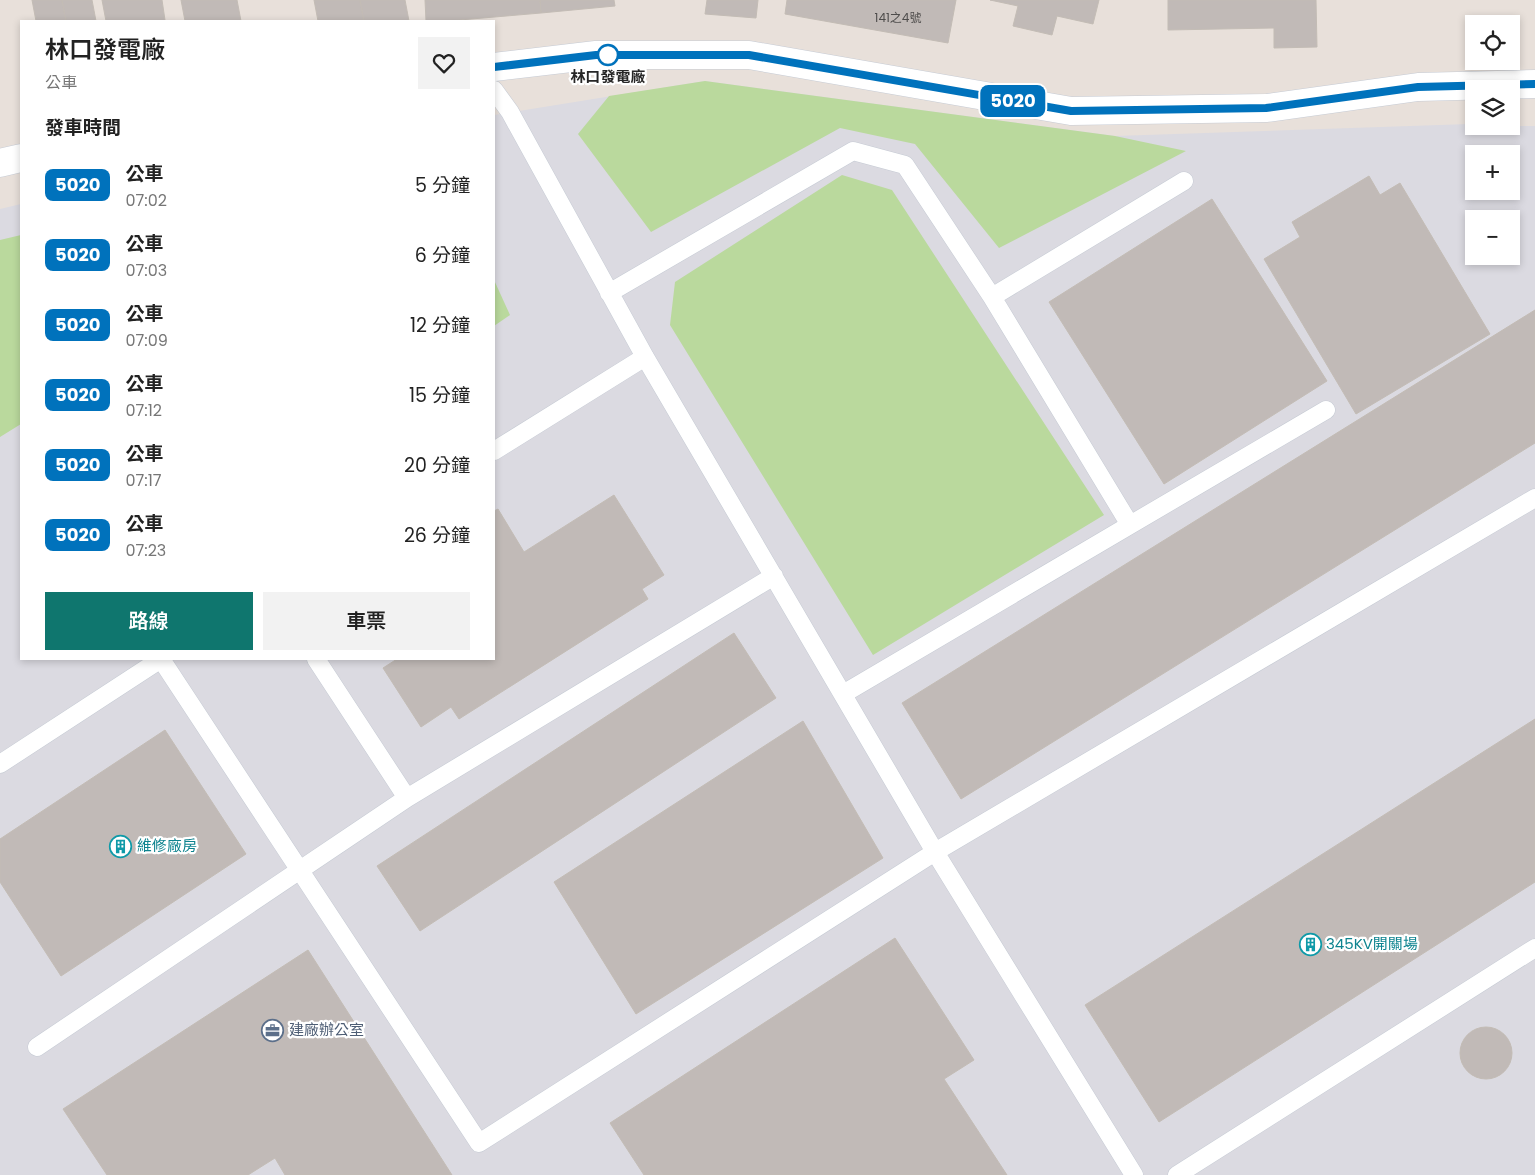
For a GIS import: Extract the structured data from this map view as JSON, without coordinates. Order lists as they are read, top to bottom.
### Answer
{
  "places": {
    "other": ["林口發電廠"],
    "building": ["維修廠房", "345KV開關場"],
    "office": ["建廠辦公室"]
  },
  "lines": ["bus line 5020"],
  "house_numbers": ["141之4號"],
  "page": {
    "on_map": "5020",
    "map_buttons": ["+", "−"],
    "heading": [
      ["林口發電廠", "公車"],
      "發車時間"
    ],
    "list": [
      {
        "mark": "5020",
        "name": "公車",
        "note": "07:02",
        "value": "5 分鐘"
      },
      {
        "mark": "5020",
        "name": "公車",
        "note": "07:03",
        "value": "6 分鐘"
      },
      {
        "mark": "5020",
        "name": "公車",
        "note": "07:09",
        "value": "12 分鐘"
      },
      {
        "mark": "5020",
        "name": "公車",
        "note": "07:12",
        "value": "15 分鐘"
      },
      {
        "mark": "5020",
        "name": "公車",
        "note": "07:17",
        "value": "20 分鐘"
      },
      {
        "mark": "5020",
        "name": "公車",
        "note": "07:23",
        "value": "26 分鐘"
      }
    ],
    "buttons": ["路線", "車票"]
  }
}
